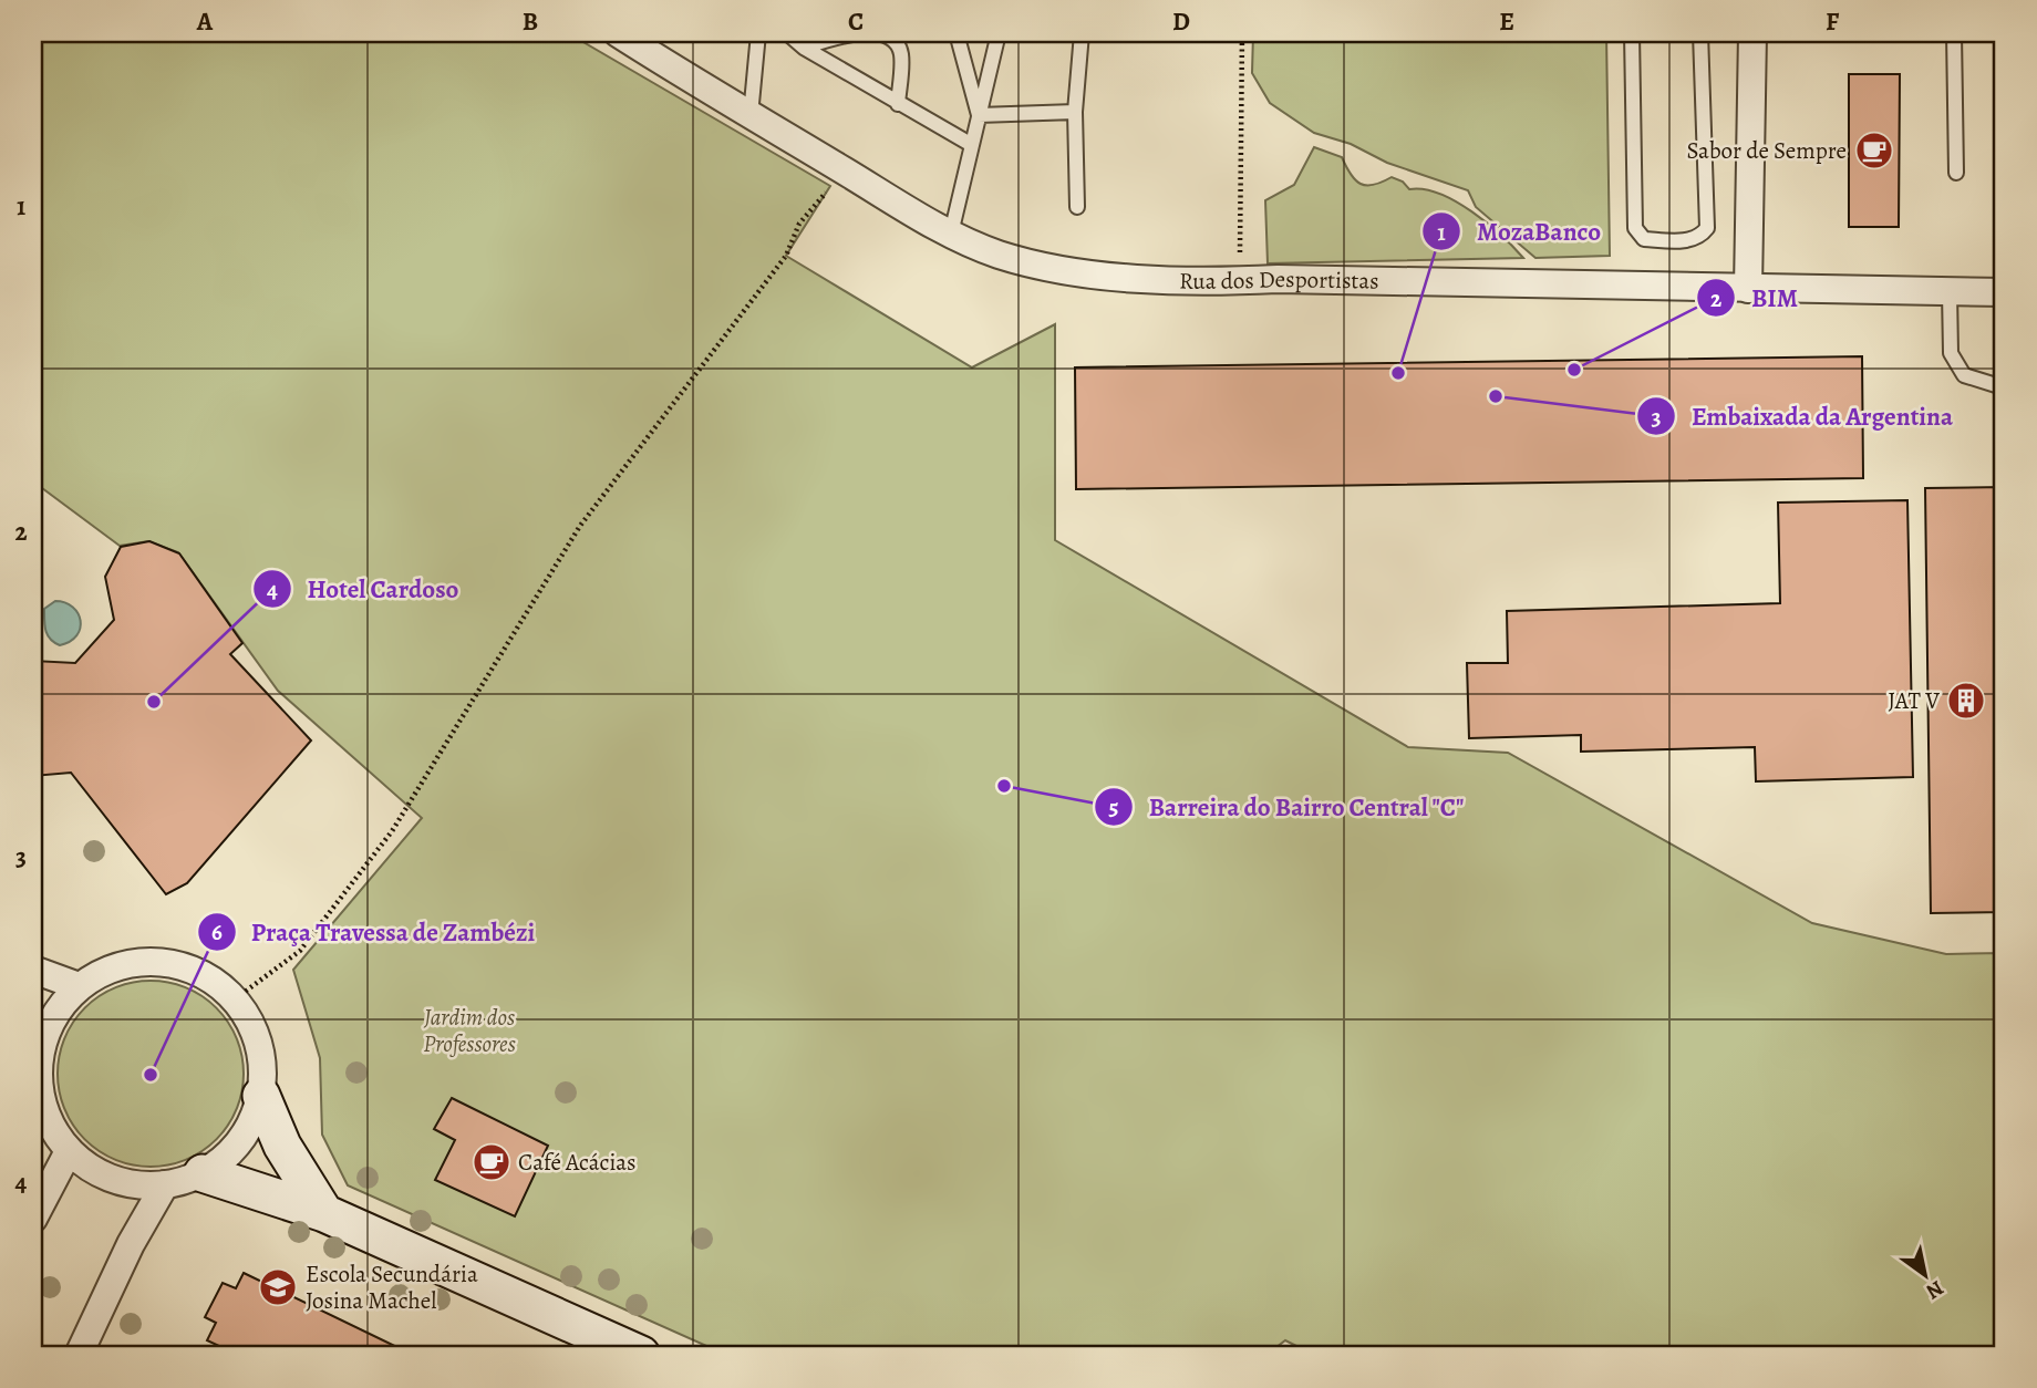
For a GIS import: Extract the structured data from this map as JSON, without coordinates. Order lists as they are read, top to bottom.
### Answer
{
  "streets": {
    "street": ["Rua dos Desportistas"]
  },
  "parks": ["Jardim dos Professores"],
  "places": {
    "cafe": ["Sabor de Sempre", "Café Acácias"],
    "other": [
      "BIM",
      "MozaBanco",
      "Embaixada da Argentina",
      "Hotel Cardoso",
      "Barreira do Bairro Central \"C\"",
      "Praça Travessa de Zambézi"
    ],
    "building": ["JAT V"],
    "school or university": ["Escola Secundária Josina Machel"]
  },
  "north": "bottom right",
  "grid": {
    "columns": [
      "A",
      "B",
      "C",
      "D",
      "E",
      "F"
    ],
    "rows": [
      "1",
      "2",
      "3",
      "4"
    ]
  }
}
